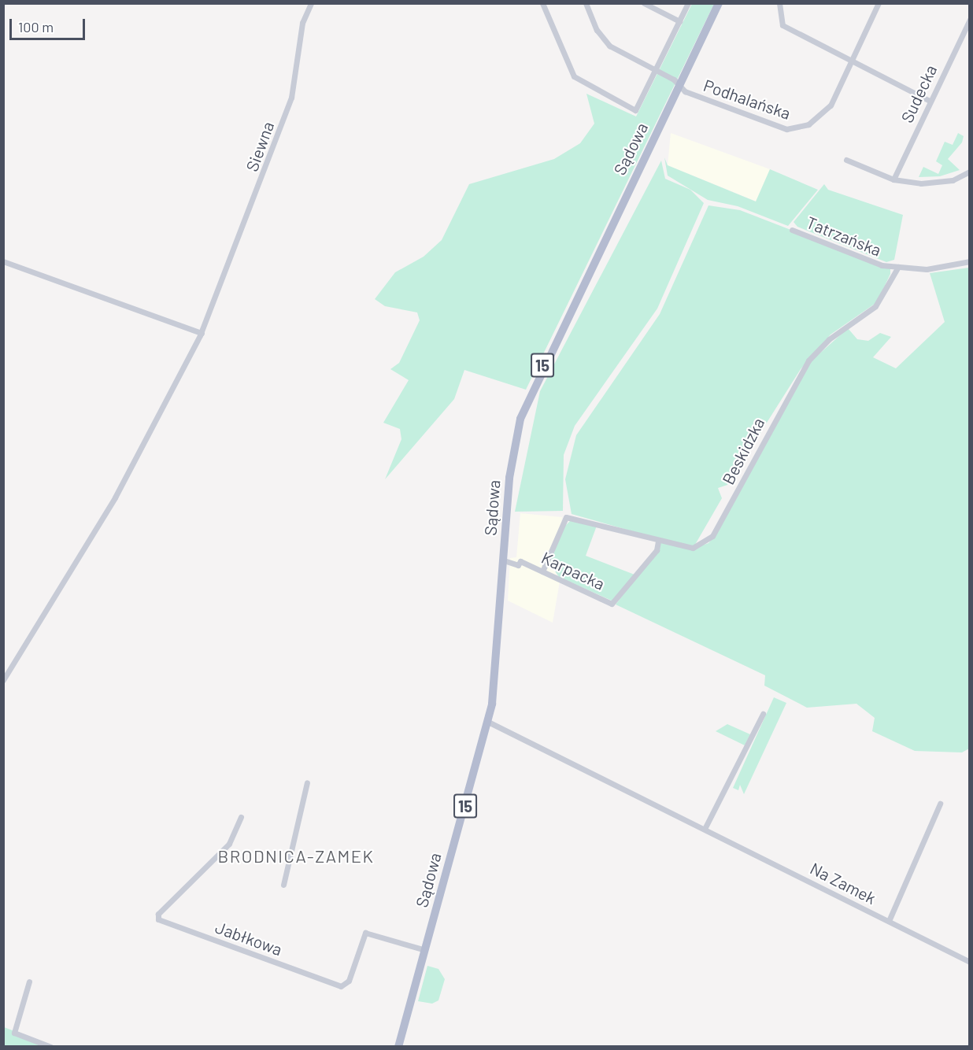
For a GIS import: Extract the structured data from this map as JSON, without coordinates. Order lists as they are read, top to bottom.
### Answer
{
  "streets": {
    "main road": ["Sądowa", "15"],
    "street": [
      "Sudecka",
      "Podhalańska",
      "Siewna",
      "Tatrzańska",
      "Beskidzka",
      "Karpacka",
      "Na Zamek",
      "Jabłkowa"
    ]
  },
  "crossings": [
    ["Podhalańska", "Sądowa"],
    ["Sądowa", "Karpacka"],
    ["Sądowa", "Na Zamek"],
    ["Sądowa", "Jabłkowa"],
    ["Tatrzańska", "Beskidzka"],
    ["Beskidzka", "Karpacka"]
  ],
  "districts": ["BRODNICA-ZAMEK"],
  "scale_bar": "100 m"
}
